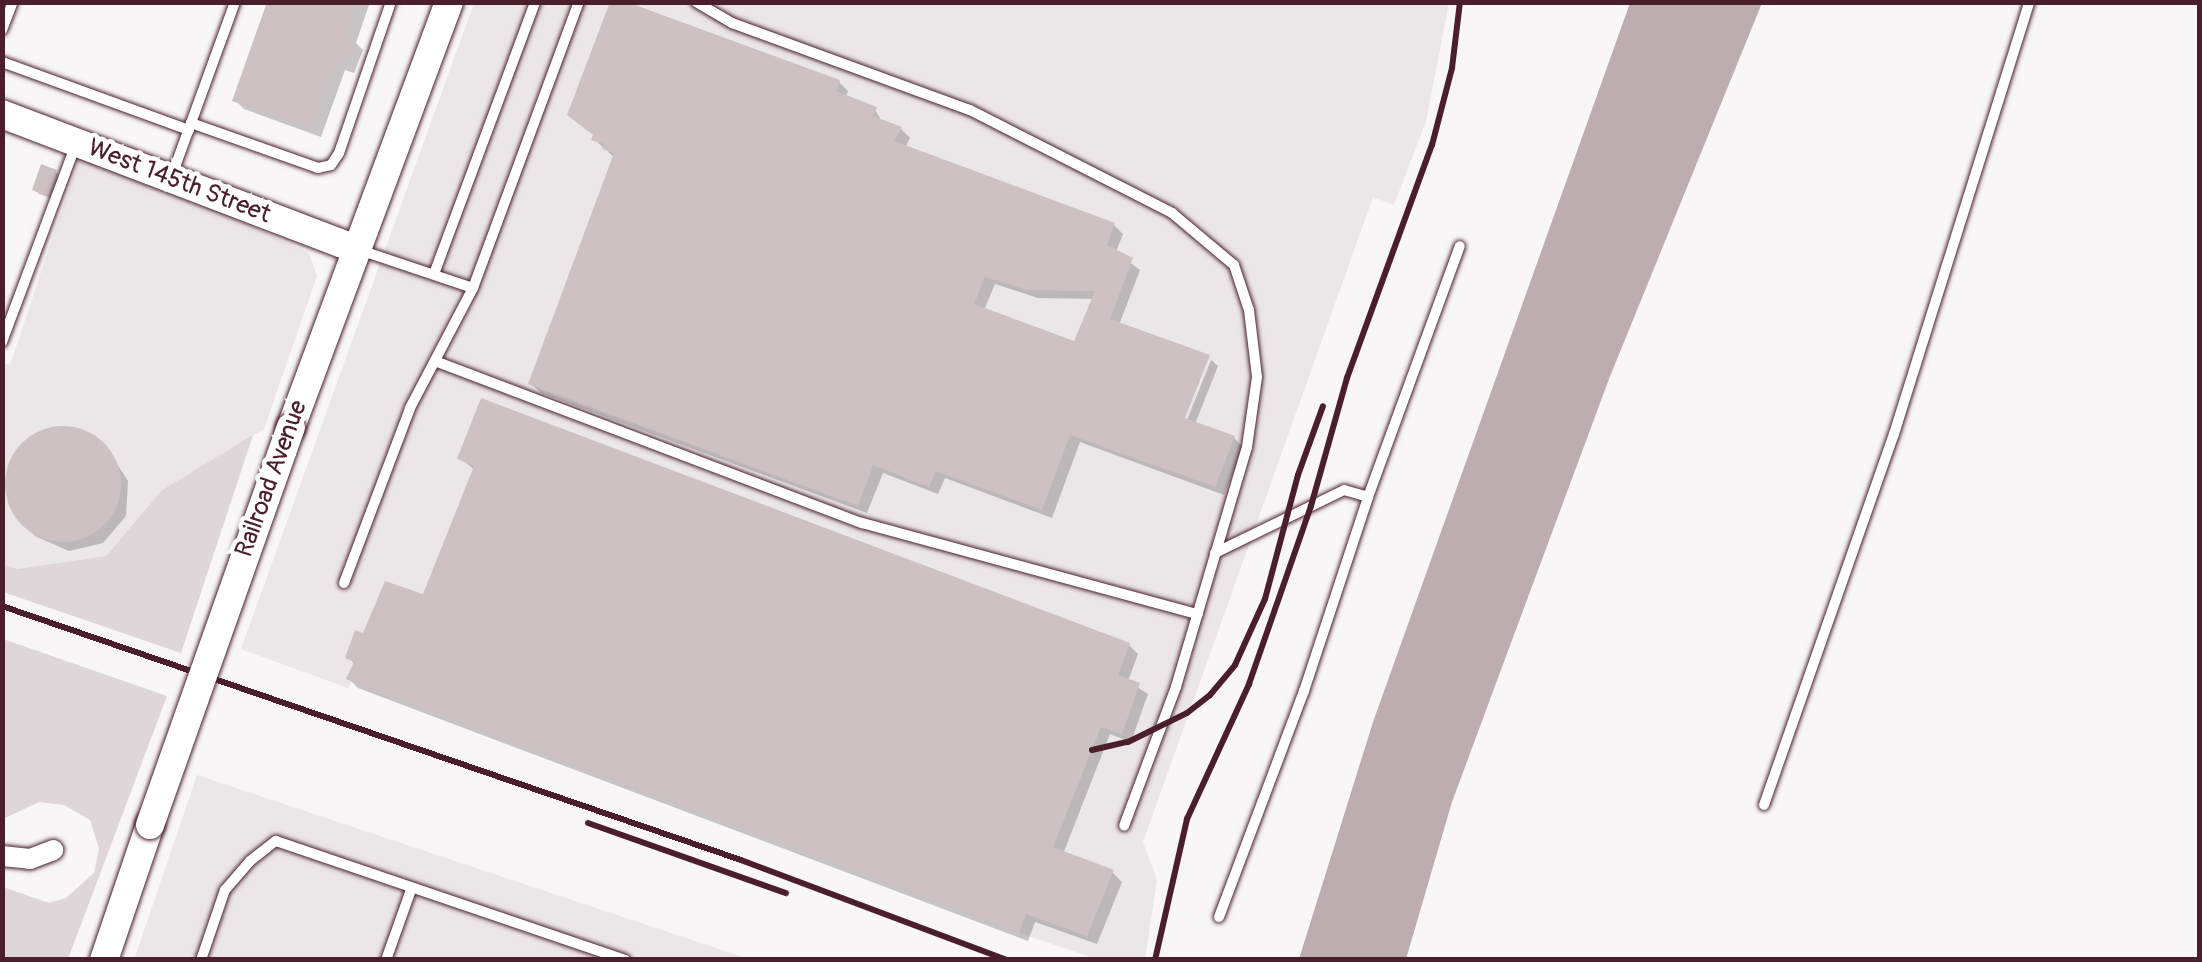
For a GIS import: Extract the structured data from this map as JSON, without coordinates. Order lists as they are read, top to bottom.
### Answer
{
  "streets": {
    "street": ["West 145th Street", "Railroad Avenue"]
  },
  "crossings": [
    ["West 145th Street", "Railroad Avenue"]
  ]
}
